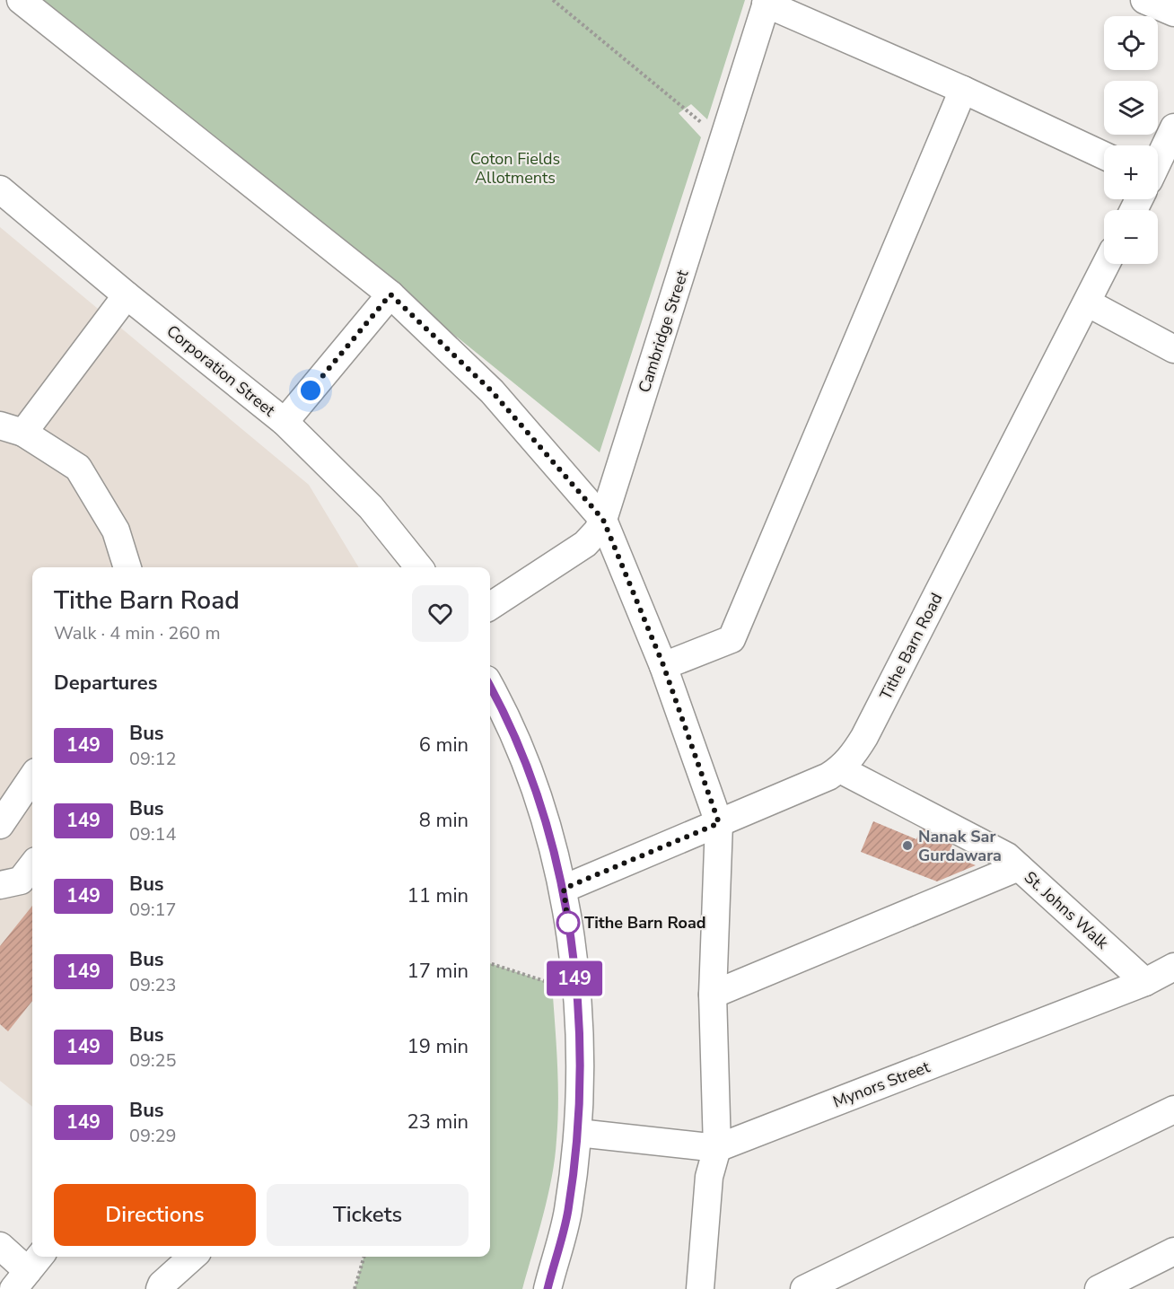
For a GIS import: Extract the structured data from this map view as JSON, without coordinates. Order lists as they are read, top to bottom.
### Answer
{
  "streets": {
    "street": [
      "Cambridge Street",
      "Corporation Street",
      "Tithe Barn Road",
      "St. Johns Walk",
      "Mynors Street"
    ]
  },
  "crossings": [
    ["Tithe Barn Road", "St. Johns Walk"],
    ["St. Johns Walk", "Mynors Street"]
  ],
  "parks": ["Coton Fields Allotments"],
  "places": ["Nanak Sar Gurdawara", "Tithe Barn Road"],
  "lines": ["bus line 149"],
  "page": {
    "on_map": "149",
    "map_buttons": ["+", "−"],
    "heading": [
      ["Tithe Barn Road", "Walk · 4 min · 260 m"],
      "Departures"
    ],
    "list": [
      {
        "mark": "149",
        "name": "Bus",
        "note": "09:12",
        "value": "6 min"
      },
      {
        "mark": "149",
        "name": "Bus",
        "note": "09:14",
        "value": "8 min"
      },
      {
        "mark": "149",
        "name": "Bus",
        "note": "09:17",
        "value": "11 min"
      },
      {
        "mark": "149",
        "name": "Bus",
        "note": "09:23",
        "value": "17 min"
      },
      {
        "mark": "149",
        "name": "Bus",
        "note": "09:25",
        "value": "19 min"
      },
      {
        "mark": "149",
        "name": "Bus",
        "note": "09:29",
        "value": "23 min"
      }
    ],
    "buttons": ["Directions", "Tickets"]
  }
}
